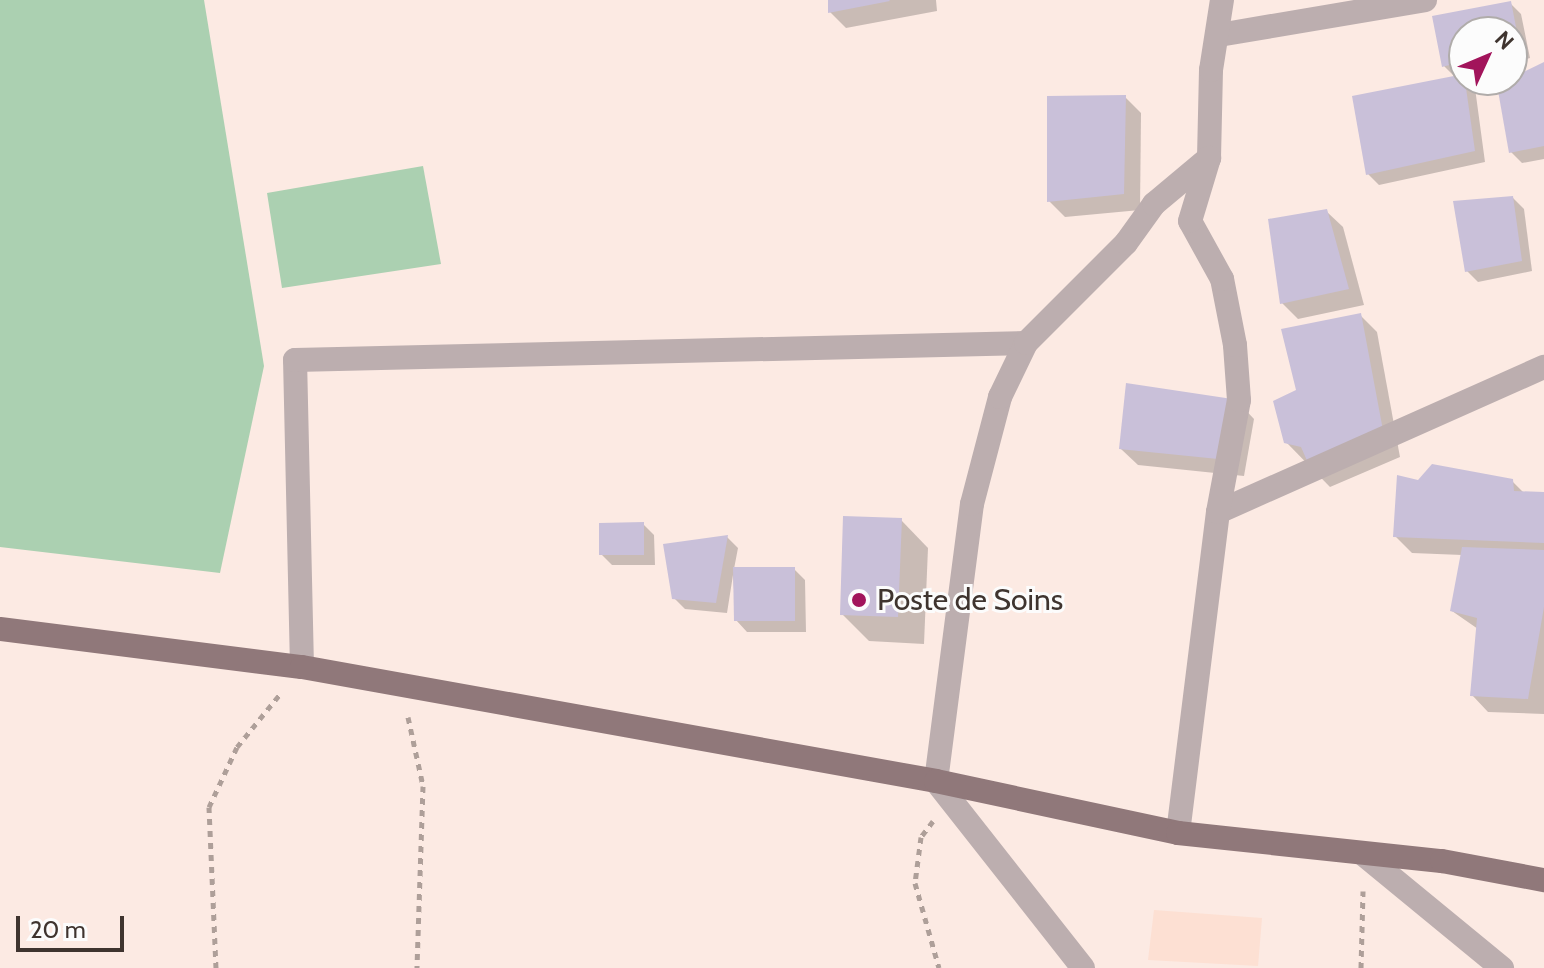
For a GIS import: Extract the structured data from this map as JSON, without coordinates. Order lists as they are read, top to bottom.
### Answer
{
  "places": ["Poste de Soins"],
  "scale_bar": "20 m",
  "north": "top right"
}
